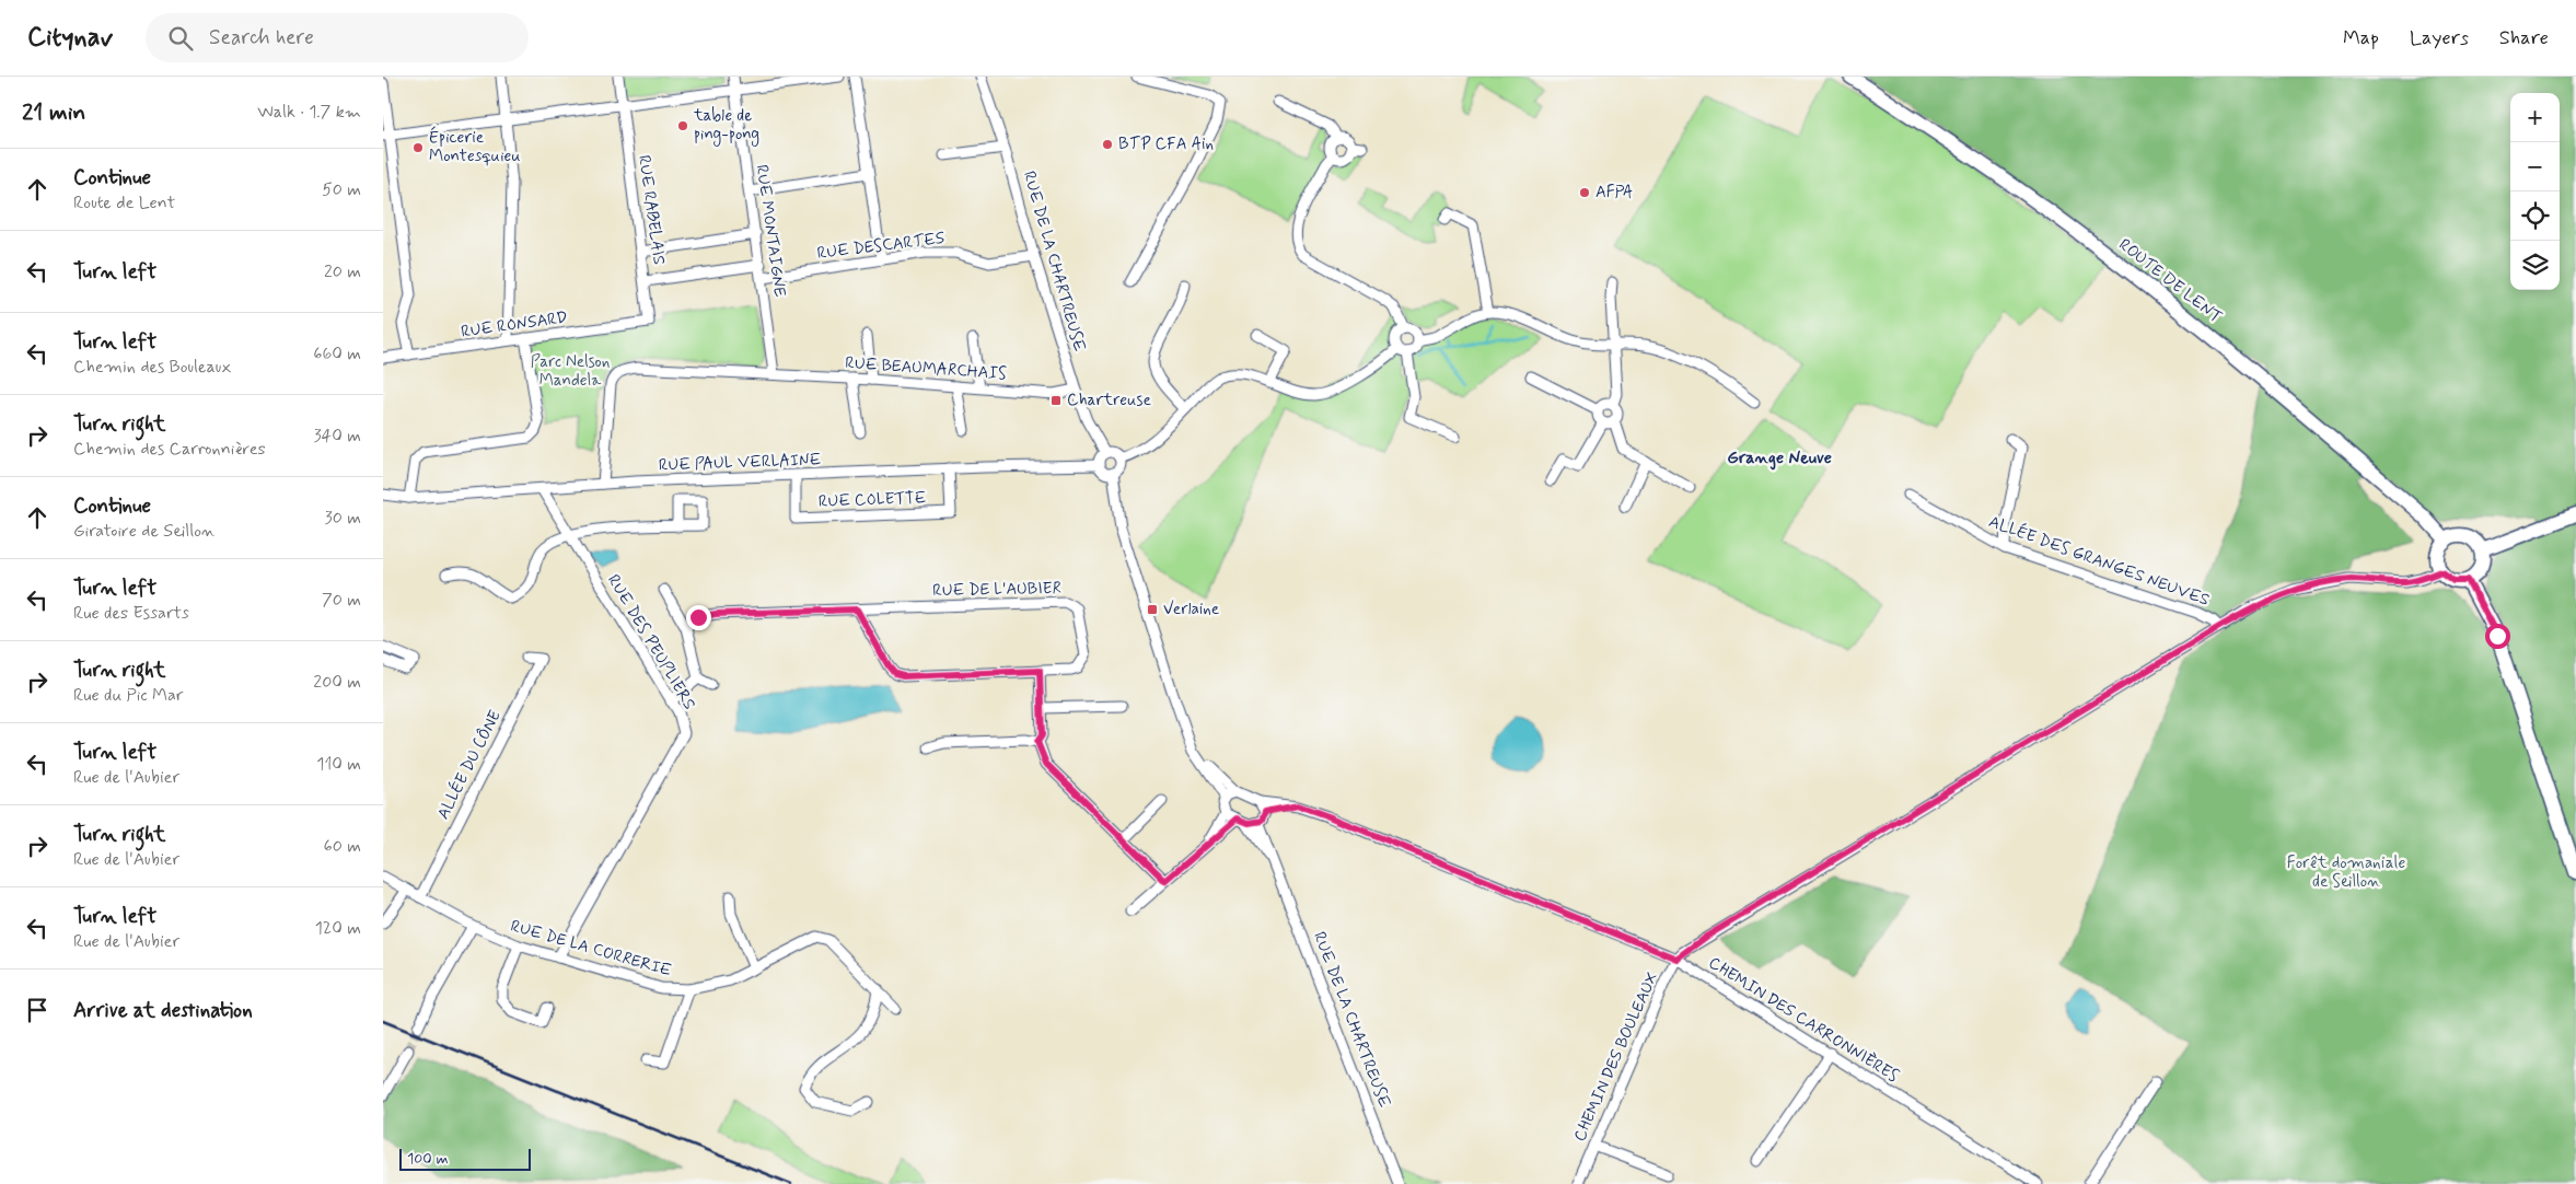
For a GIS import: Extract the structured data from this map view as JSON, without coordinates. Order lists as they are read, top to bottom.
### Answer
{
  "streets": {
    "street": [
      "RUE RABELAIS",
      "RUE MONTAIGNE",
      "RUE DESCARTES",
      "RUE DE LA CHARTREUSE",
      "ROUTE DE LENT",
      "RUE RONSARD",
      "RUE BEAUMARCHAIS",
      "RUE PAUL VERLAINE",
      "RUE COLETTE",
      "ALLÉE DES GRANGES NEUVES",
      "RUE DE L'AUBIER",
      "RUE DES PEUPLIERS",
      "ALLÉE DU CÔNE",
      "RUE DE LA CORRERIE",
      "CHEMIN DES CARRONNIÈRES",
      "CHEMIN DES BOULEAUX"
    ]
  },
  "crossings": [
    ["RUE RABELAIS", "RUE RONSARD"],
    ["RUE MONTAIGNE", "RUE DESCARTES"],
    ["RUE MONTAIGNE", "RUE BEAUMARCHAIS"],
    ["RUE DESCARTES", "RUE DE LA CHARTREUSE"],
    ["RUE DE LA CHARTREUSE", "RUE BEAUMARCHAIS"],
    ["RUE DE LA CHARTREUSE", "RUE PAUL VERLAINE"],
    ["ROUTE DE LENT", "CHEMIN DES BOULEAUX"],
    ["RUE BEAUMARCHAIS", "RUE PAUL VERLAINE"],
    ["RUE PAUL VERLAINE", "RUE COLETTE"],
    ["RUE PAUL VERLAINE", "RUE DES PEUPLIERS"],
    ["ALLÉE DES GRANGES NEUVES", "CHEMIN DES BOULEAUX"],
    ["RUE DES PEUPLIERS", "RUE DE LA CORRERIE"],
    ["ALLÉE DU CÔNE", "RUE DE LA CORRERIE"],
    ["CHEMIN DES CARRONNIÈRES", "CHEMIN DES BOULEAUX"]
  ],
  "districts": ["Grange Neuve"],
  "parks": ["Parc Nelson Mandela", "Forêt domaniale de Seillon"],
  "places": {
    "other": [
      "table de ping-pong",
      "BTP CFA Ain",
      "Épicerie Montesquieu",
      "AFPA"
    ],
    "transit": ["Chartreuse", "Verlaine"]
  },
  "scale_bar": "100 m",
  "page": {
    "header": "Citynav",
    "search": "Search here",
    "nav": ["Map", "Layers", "Share"],
    "heading": ["21 min", "Walk · 1.7 km"],
    "map_buttons": ["+", "−"],
    "list": [
      ["Continue", "Route de Lent", "50 m"],
      ["Turn left", "20 m"],
      ["Turn left", "Chemin des Bouleaux", "660 m"],
      ["Turn right", "Chemin des Carronnières", "340 m"],
      ["Continue", "Giratoire de Seillon", "30 m"],
      ["Turn left", "Rue des Essarts", "70 m"],
      ["Turn right", "Rue du Pic Mar", "200 m"],
      ["Turn left", "Rue de l'Aubier", "110 m"],
      ["Turn right", "Rue de l'Aubier", "60 m"],
      ["Turn left", "Rue de l'Aubier", "120 m"],
      "Arrive at destination"
    ],
    "scale": "100 m"
  }
}
